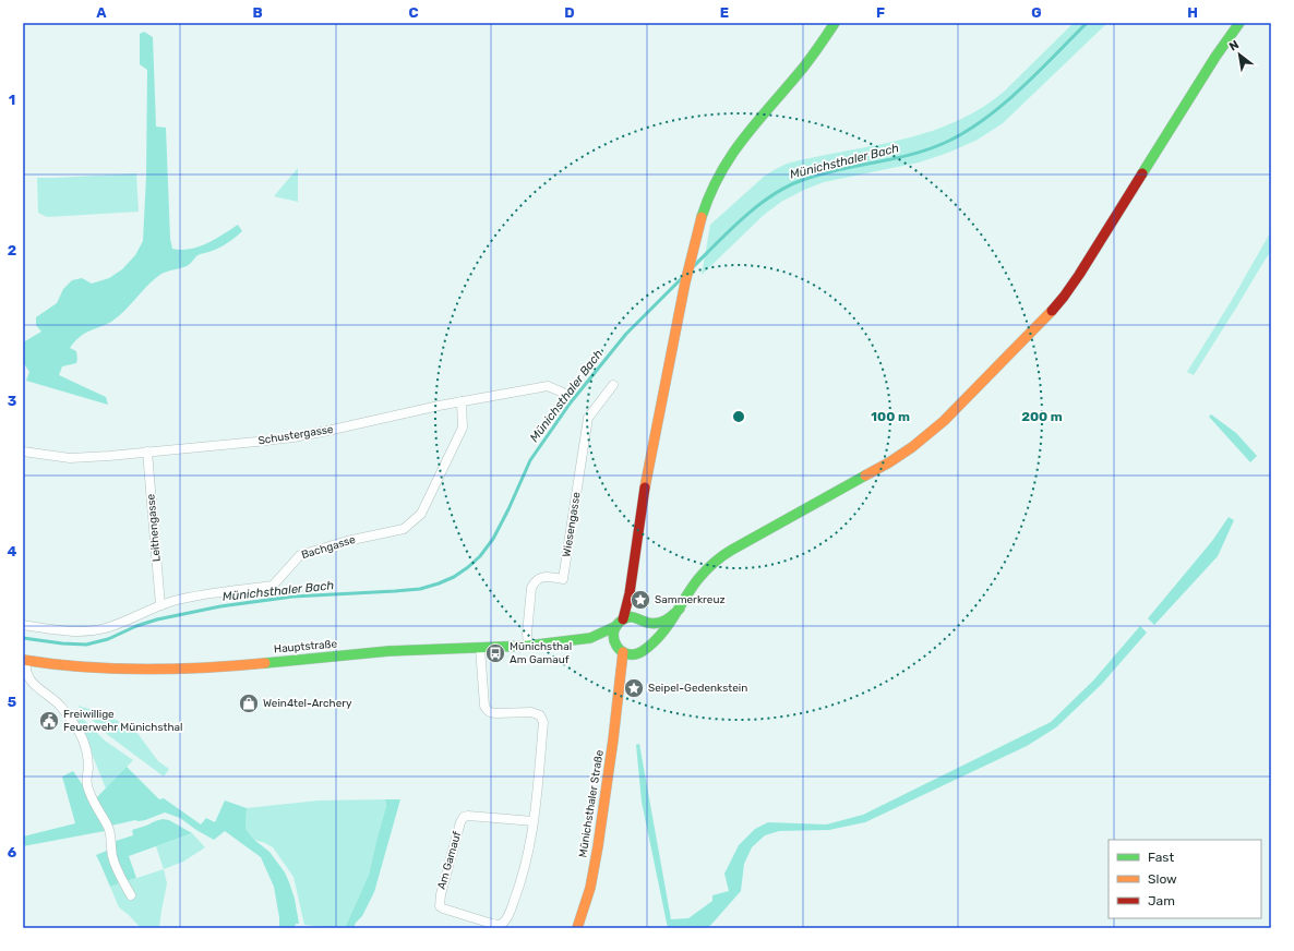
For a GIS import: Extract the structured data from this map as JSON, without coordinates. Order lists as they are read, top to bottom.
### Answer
{
  "streets": {
    "street": [
      "Schustergasse",
      "Wiesengasse",
      "Leithengasse",
      "Bachgasse",
      "Hauptstraße",
      "Münichsthaler Straße",
      "Am Gamauf"
    ]
  },
  "crossings": [
    ["Schustergasse", "Leithengasse"],
    ["Schustergasse", "Bachgasse"],
    ["Wiesengasse", "Hauptstraße"],
    ["Leithengasse", "Bachgasse"],
    ["Hauptstraße", "Münichsthaler Straße"],
    ["Hauptstraße", "Am Gamauf"]
  ],
  "water": ["Münichsthaler Bach"],
  "places": {
    "place": ["Sammerkreuz", "Seipel-Gedenkstein"],
    "bus stop": ["Münichsthal Am Gamauf"],
    "shop": ["Wein4tel-Archery"],
    "public building": ["Freiwillige Feuerwehr Münichsthal"]
  },
  "legend": ["Fast", "Slow", "Jam"],
  "north": "top left",
  "grid": {
    "columns": [
      "A",
      "B",
      "C",
      "D",
      "E",
      "F",
      "G",
      "H"
    ],
    "rows": [
      "1",
      "2",
      "3",
      "4",
      "5",
      "6"
    ]
  },
  "rings": ["100 m", "200 m"]
}
